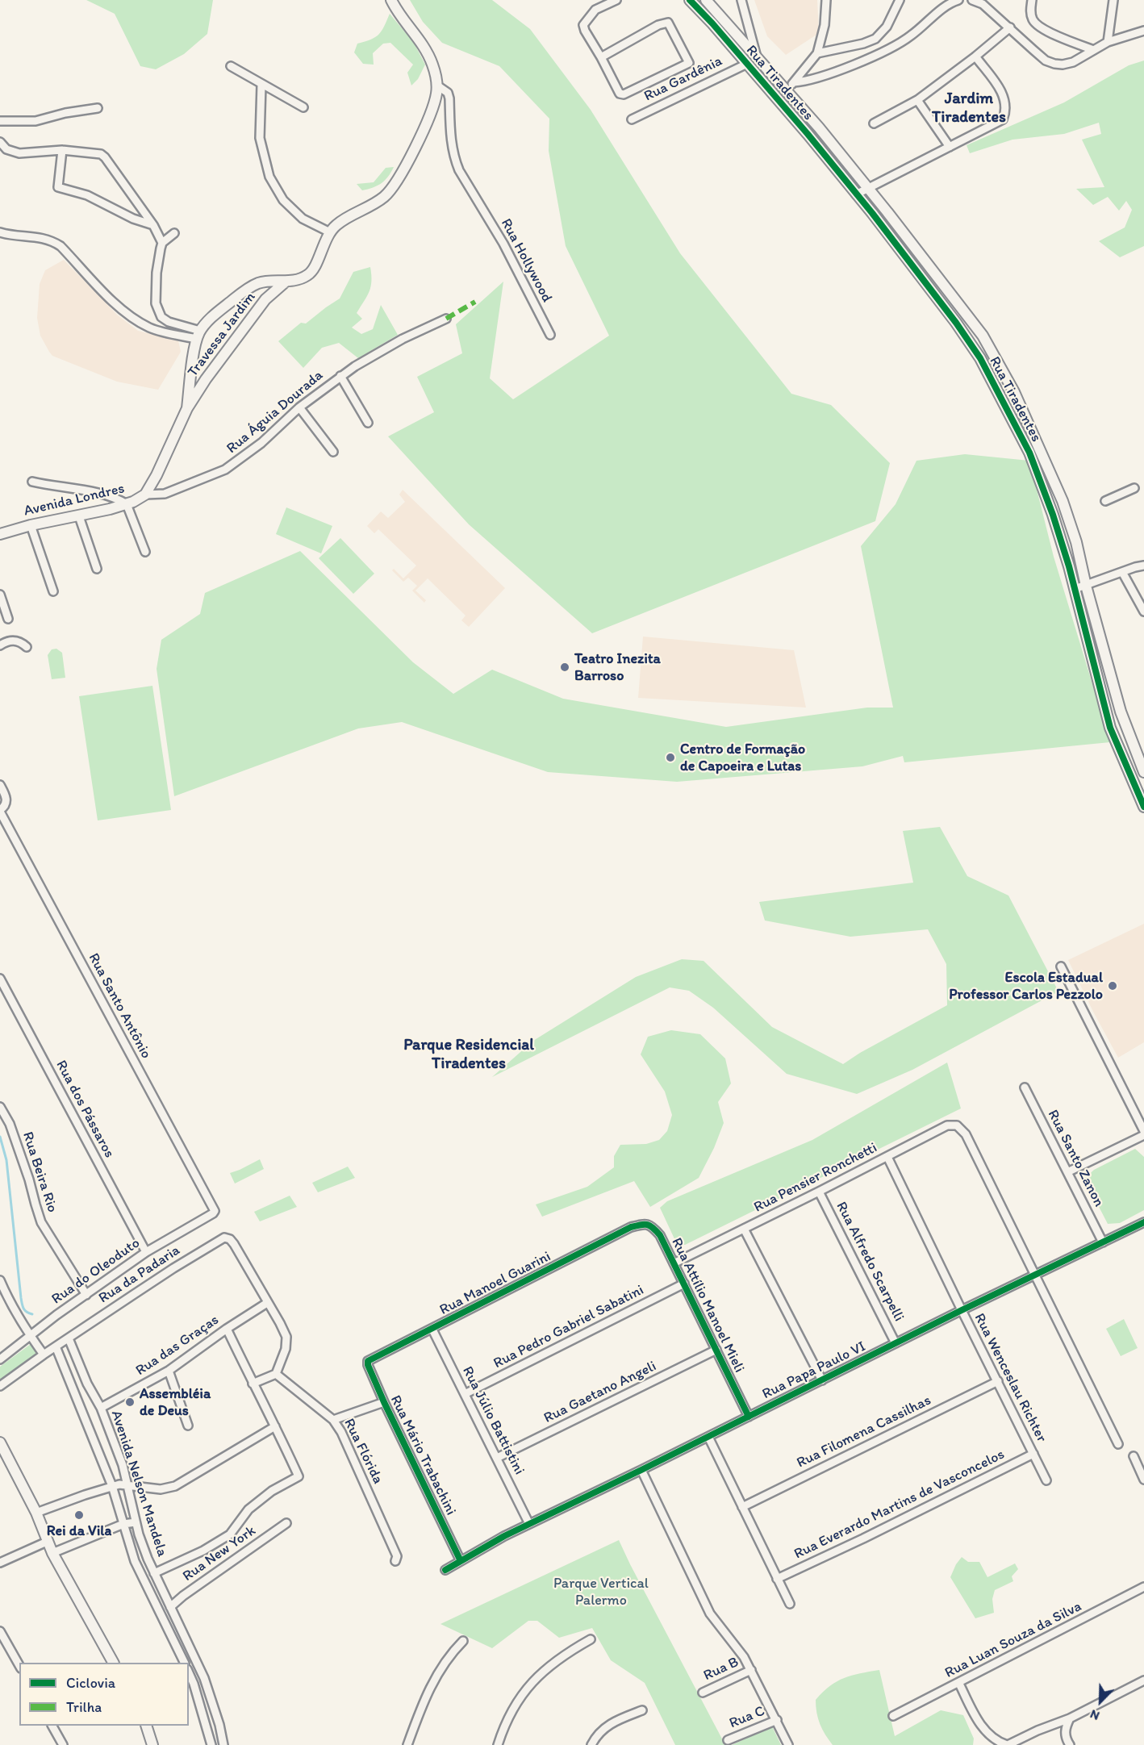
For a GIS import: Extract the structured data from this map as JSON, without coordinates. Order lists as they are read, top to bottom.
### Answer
{
  "streets": {
    "street": [
      "Rua Gardênia",
      "Rua Tiradentes",
      "Rua Hollywood",
      "Travessa Jardim",
      "Rua Águia Dourada",
      "Avenida Londres",
      "Rua Santo Antônio",
      "Rua dos Pássaros",
      "Rua Santo Zanon",
      "Rua Beira Rio",
      "Rua Pensier Ronchetti",
      "Rua Alfredo Scarpelli",
      "Rua do Oleoduto",
      "Rua da Padaria",
      "Rua Manoel Guarini",
      "Rua Attílio Manoel Mieli",
      "Rua Pedro Gabriel Sabatini",
      "Rua das Graças",
      "Rua Papa Paulo VI",
      "Rua Wenceslau Richter",
      "Rua Gaetano Angeli",
      "Rua Júlio Battistini",
      "Rua Filomena Cassilhas",
      "Rua Flórida",
      "Rua Mário Trabachini",
      "Avenida Nelson Mandela",
      "Rua Everardo Martins de Vasconcelos",
      "Rua New York",
      "Rua Luan Souza da Silva",
      "Rua B",
      "Rua C"
    ]
  },
  "crossings": [
    ["Rua Gardênia", "Rua Tiradentes"],
    ["Travessa Jardim", "Avenida Londres"],
    ["Rua Águia Dourada", "Avenida Londres"],
    ["Rua Santo Antônio", "Rua do Oleoduto"],
    ["Rua dos Pássaros", "Rua do Oleoduto"],
    ["Rua Santo Zanon", "Rua Papa Paulo VI"],
    ["Rua Beira Rio", "Rua do Oleoduto"],
    ["Rua Pensier Ronchetti", "Rua Alfredo Scarpelli"],
    ["Rua Pensier Ronchetti", "Rua Attílio Manoel Mieli"],
    ["Rua Pensier Ronchetti", "Rua Papa Paulo VI"],
    ["Rua Pensier Ronchetti", "Rua Wenceslau Richter"],
    ["Rua Alfredo Scarpelli", "Rua Papa Paulo VI"],
    ["Rua da Padaria", "Rua das Graças"],
    ["Rua da Padaria", "Avenida Nelson Mandela"],
    ["Rua Manoel Guarini", "Rua Attílio Manoel Mieli"],
    ["Rua Manoel Guarini", "Rua Júlio Battistini"],
    ["Rua Manoel Guarini", "Rua Mário Trabachini"],
    ["Rua Attílio Manoel Mieli", "Rua Pedro Gabriel Sabatini"],
    ["Rua Attílio Manoel Mieli", "Rua Papa Paulo VI"],
    ["Rua Attílio Manoel Mieli", "Rua Gaetano Angeli"],
    ["Rua Pedro Gabriel Sabatini", "Rua Júlio Battistini"],
    ["Rua das Graças", "Avenida Nelson Mandela"],
    ["Rua Papa Paulo VI", "Rua Wenceslau Richter"],
    ["Rua Papa Paulo VI", "Rua Júlio Battistini"],
    ["Rua Papa Paulo VI", "Rua Mário Trabachini"],
    ["Rua Wenceslau Richter", "Rua Filomena Cassilhas"],
    ["Rua Wenceslau Richter", "Rua Everardo Martins de Vasconcelos"],
    ["Rua Gaetano Angeli", "Rua Júlio Battistini"],
    ["Avenida Nelson Mandela", "Rua New York"]
  ],
  "districts": ["Jardim Tiradentes", "Parque Residencial Tiradentes"],
  "parks": ["Parque Vertical Palermo"],
  "places": [
    "Teatro Inezita Barroso",
    "Centro de Formação de Capoeira e Lutas",
    "Escola Estadual Professor Carlos Pezzolo",
    "Assembléia de Deus",
    "Rei da Vila"
  ],
  "legend": ["Ciclovia", "Trilha"],
  "north": "bottom left"
}
